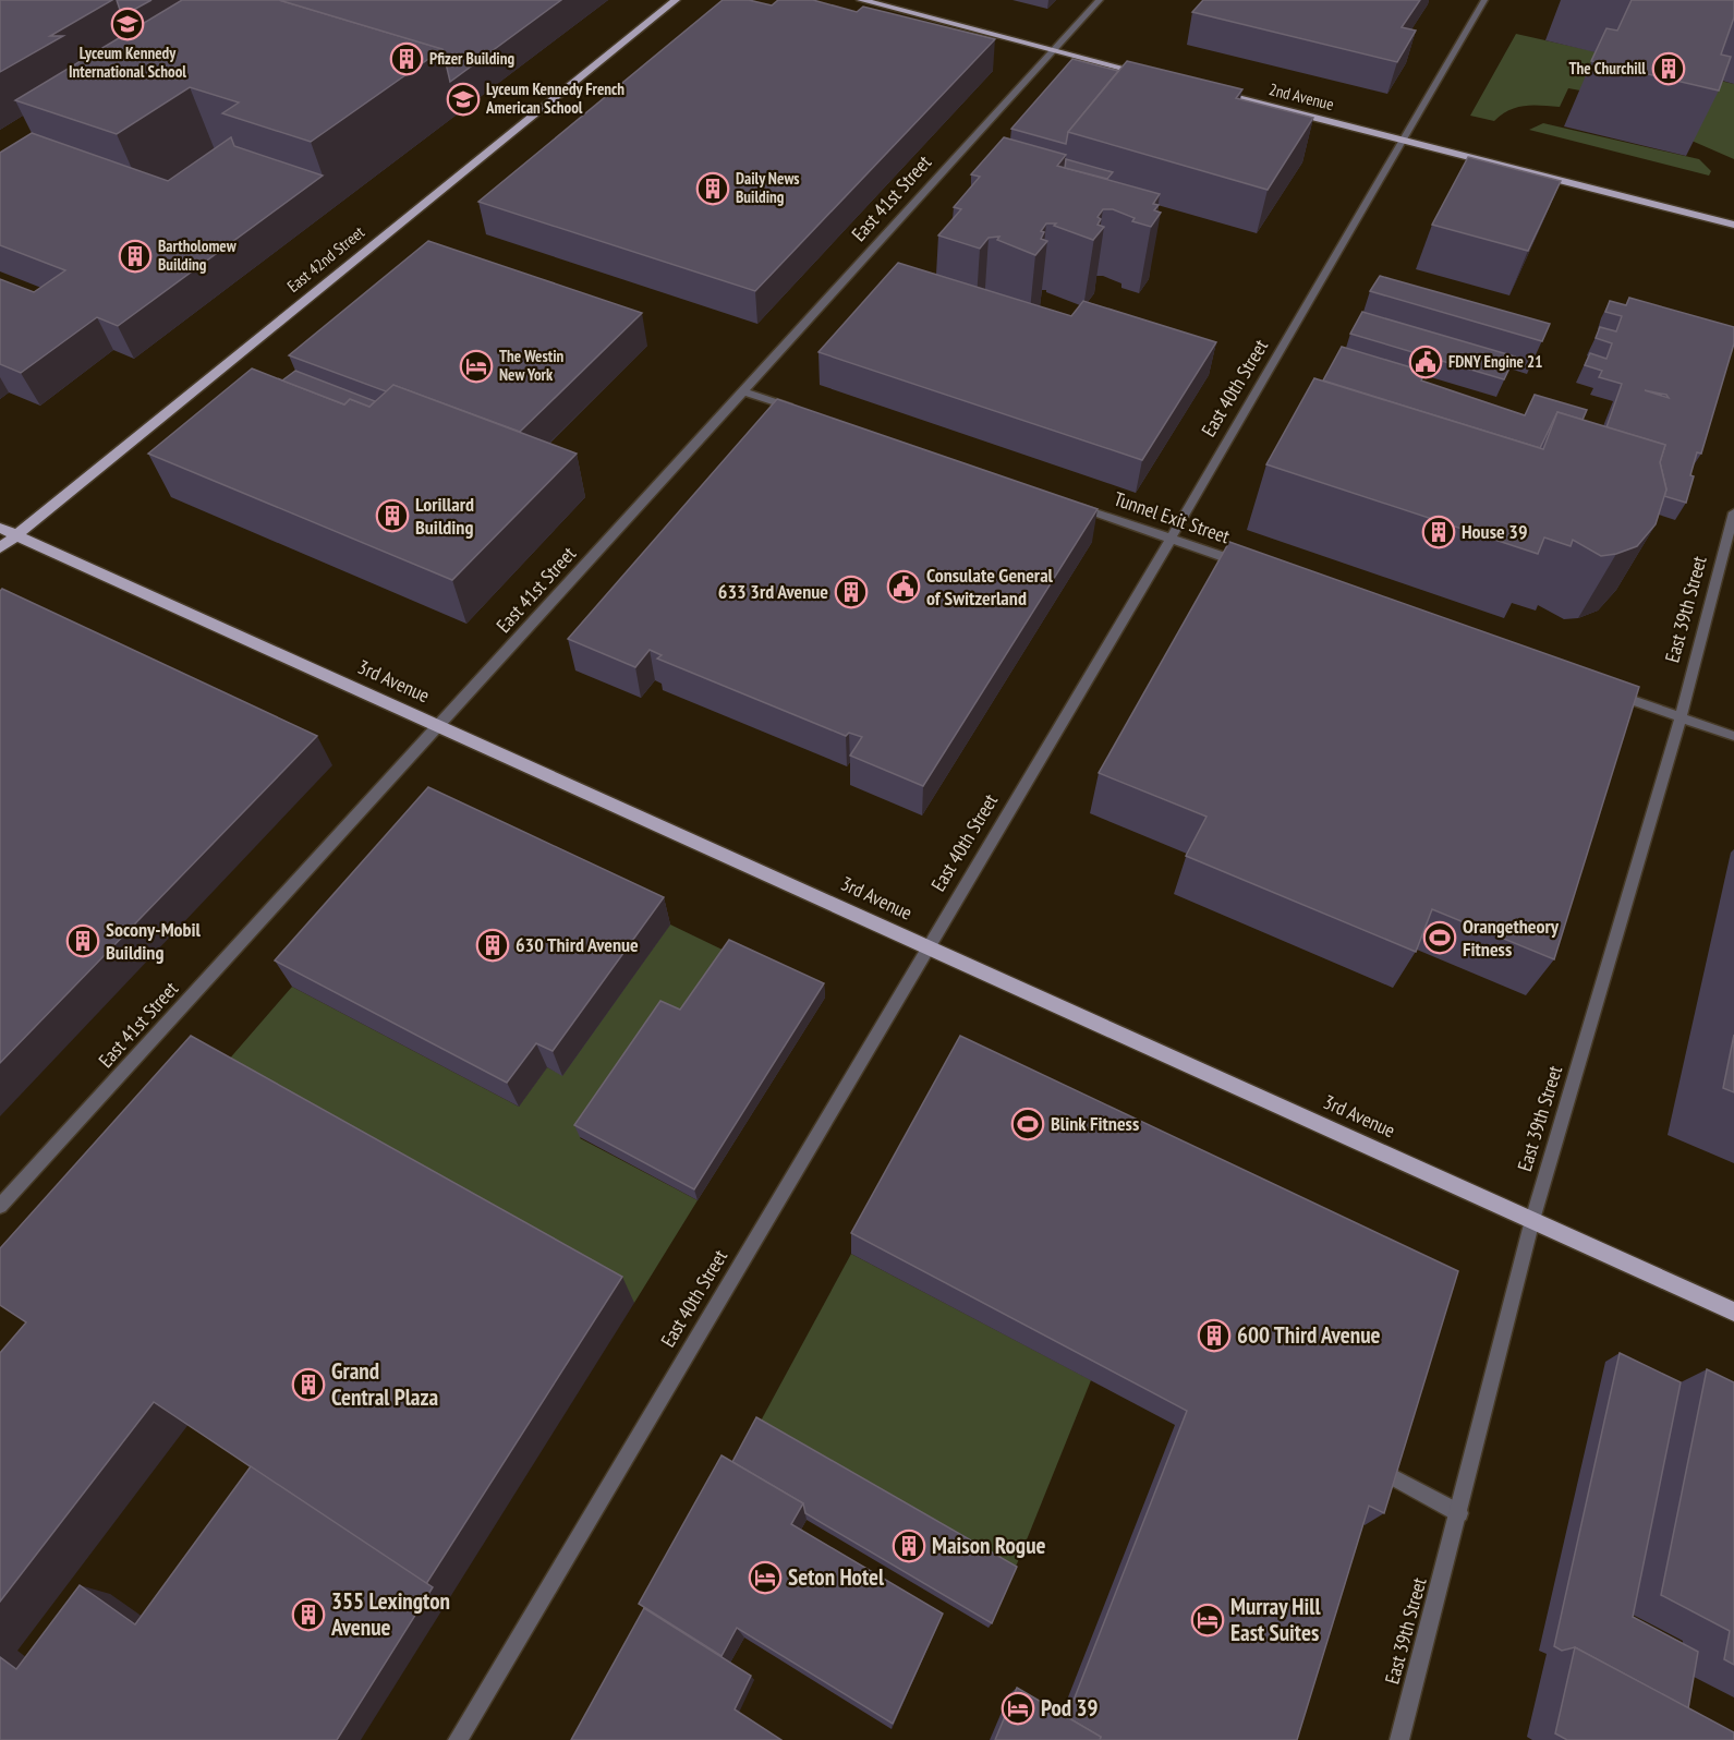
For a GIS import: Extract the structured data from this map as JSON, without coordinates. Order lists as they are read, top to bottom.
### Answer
{
  "streets": {
    "main road": ["2nd Avenue", "East 42nd Street", "3rd Avenue"],
    "street": [
      "East 41st Street",
      "East 40th Street",
      "Tunnel Exit Street",
      "East 39th Street"
    ]
  },
  "crossings": [
    ["2nd Avenue", "East 40th Street"],
    ["East 41st Street", "3rd Avenue"],
    ["East 42nd Street", "3rd Avenue"],
    ["East 40th Street", "Tunnel Exit Street"],
    ["East 40th Street", "3rd Avenue"],
    ["East 39th Street", "3rd Avenue"]
  ],
  "places": {
    "school or university": ["Lyceum Kennedy International School", "Lyceum Kennedy French American School"],
    "building": [
      "Pfizer Building",
      "The Churchill",
      "Daily News Building",
      "Bartholomew Building",
      "Lorillard Building",
      "House 39",
      "633 3rd Avenue",
      "Socony-Mobil Building",
      "630 Third Avenue",
      "600 Third Avenue",
      "Grand Central Plaza",
      "Maison Rogue",
      "355 Lexington Avenue"
    ],
    "public building": ["FDNY Engine 21", "Consulate General of Switzerland"],
    "hotel": [
      "The Westin New York",
      "Seton Hotel",
      "Murray Hill East Suites",
      "Pod 39"
    ],
    "sports": ["Orangetheory Fitness", "Blink Fitness"]
  }
}
